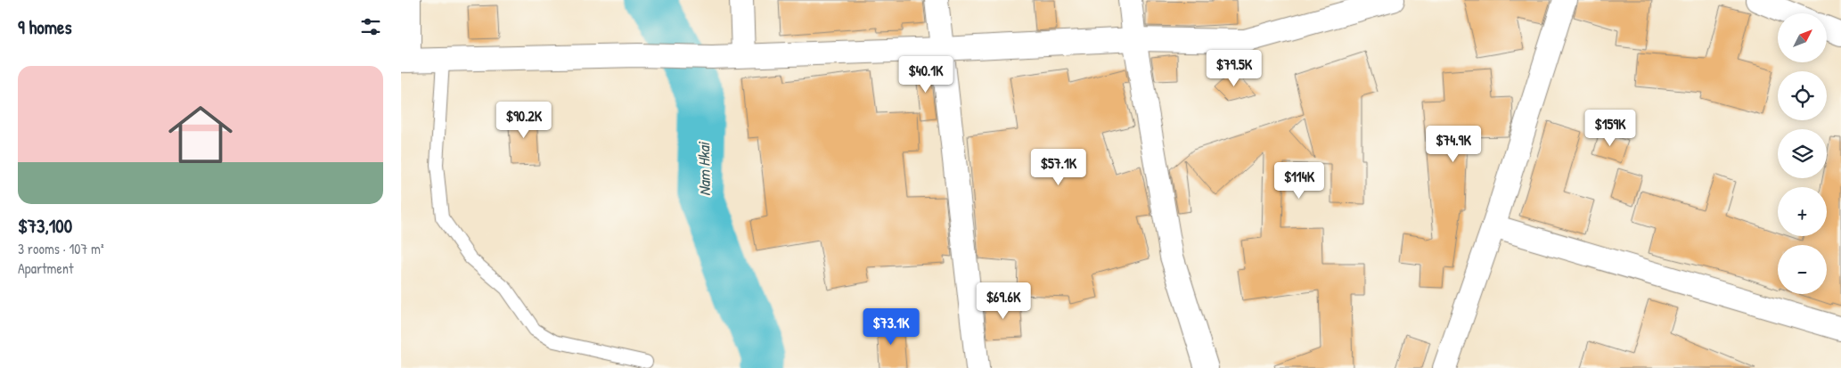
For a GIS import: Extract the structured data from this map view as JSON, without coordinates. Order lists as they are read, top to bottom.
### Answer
{
  "water": ["Nam Hkai"],
  "north": "top right",
  "page": {
    "heading": "9 homes",
    "map_buttons": ["+", "−"],
    "price": [
      "$79.5K",
      "$40.1K",
      "$90.2K",
      "$159K",
      "$74.9K",
      "$57.1K",
      "$114K",
      "$69.6K",
      "$73.1K"
    ],
    "list": [
      {
        "name": "$73,100",
        "note": "3 rooms · 107 m² · Apartment"
      }
    ]
  }
}
